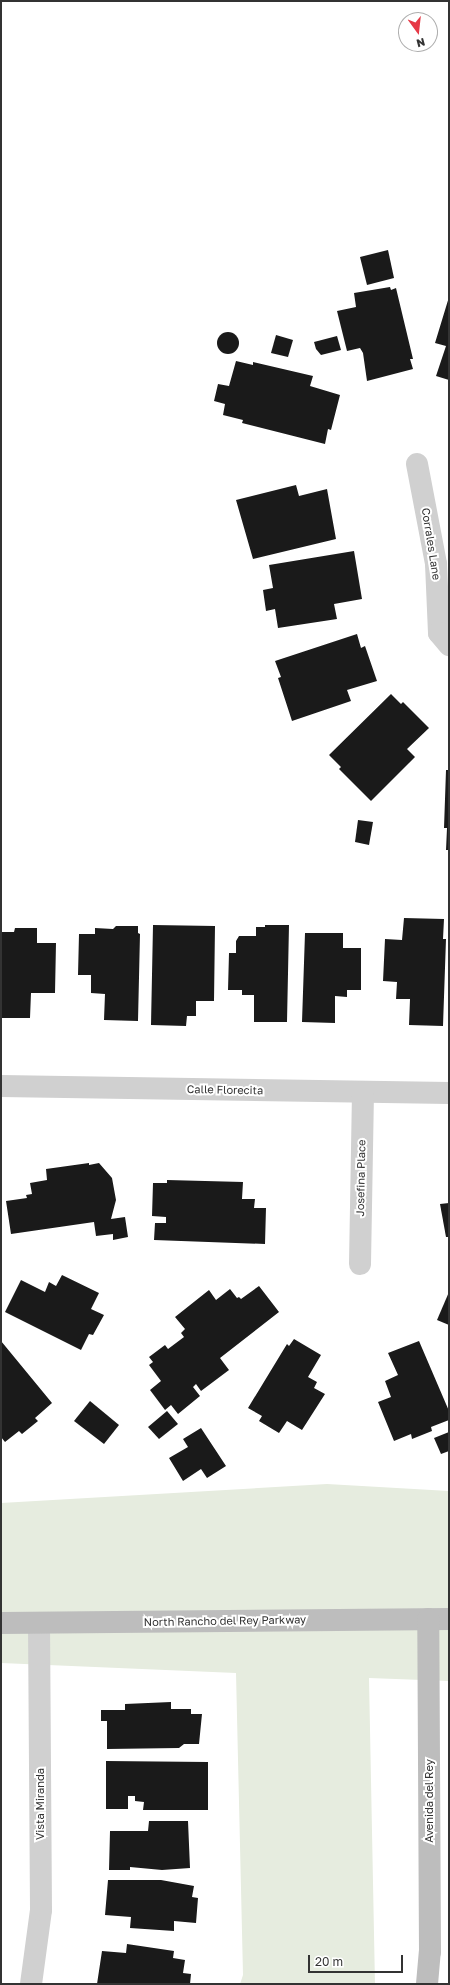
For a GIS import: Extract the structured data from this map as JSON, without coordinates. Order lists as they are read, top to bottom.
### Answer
{
  "streets": {
    "street": [
      "Corrales Lane",
      "Calle Florecita",
      "Josefina Place",
      "North Rancho del Rey Parkway",
      "Avenida del Rey",
      "Vista Miranda"
    ]
  },
  "crossings": [
    ["Calle Florecita", "Josefina Place"],
    ["North Rancho del Rey Parkway", "Avenida del Rey"],
    ["North Rancho del Rey Parkway", "Vista Miranda"]
  ],
  "scale_bar": "20 m",
  "north": "bottom"
}
